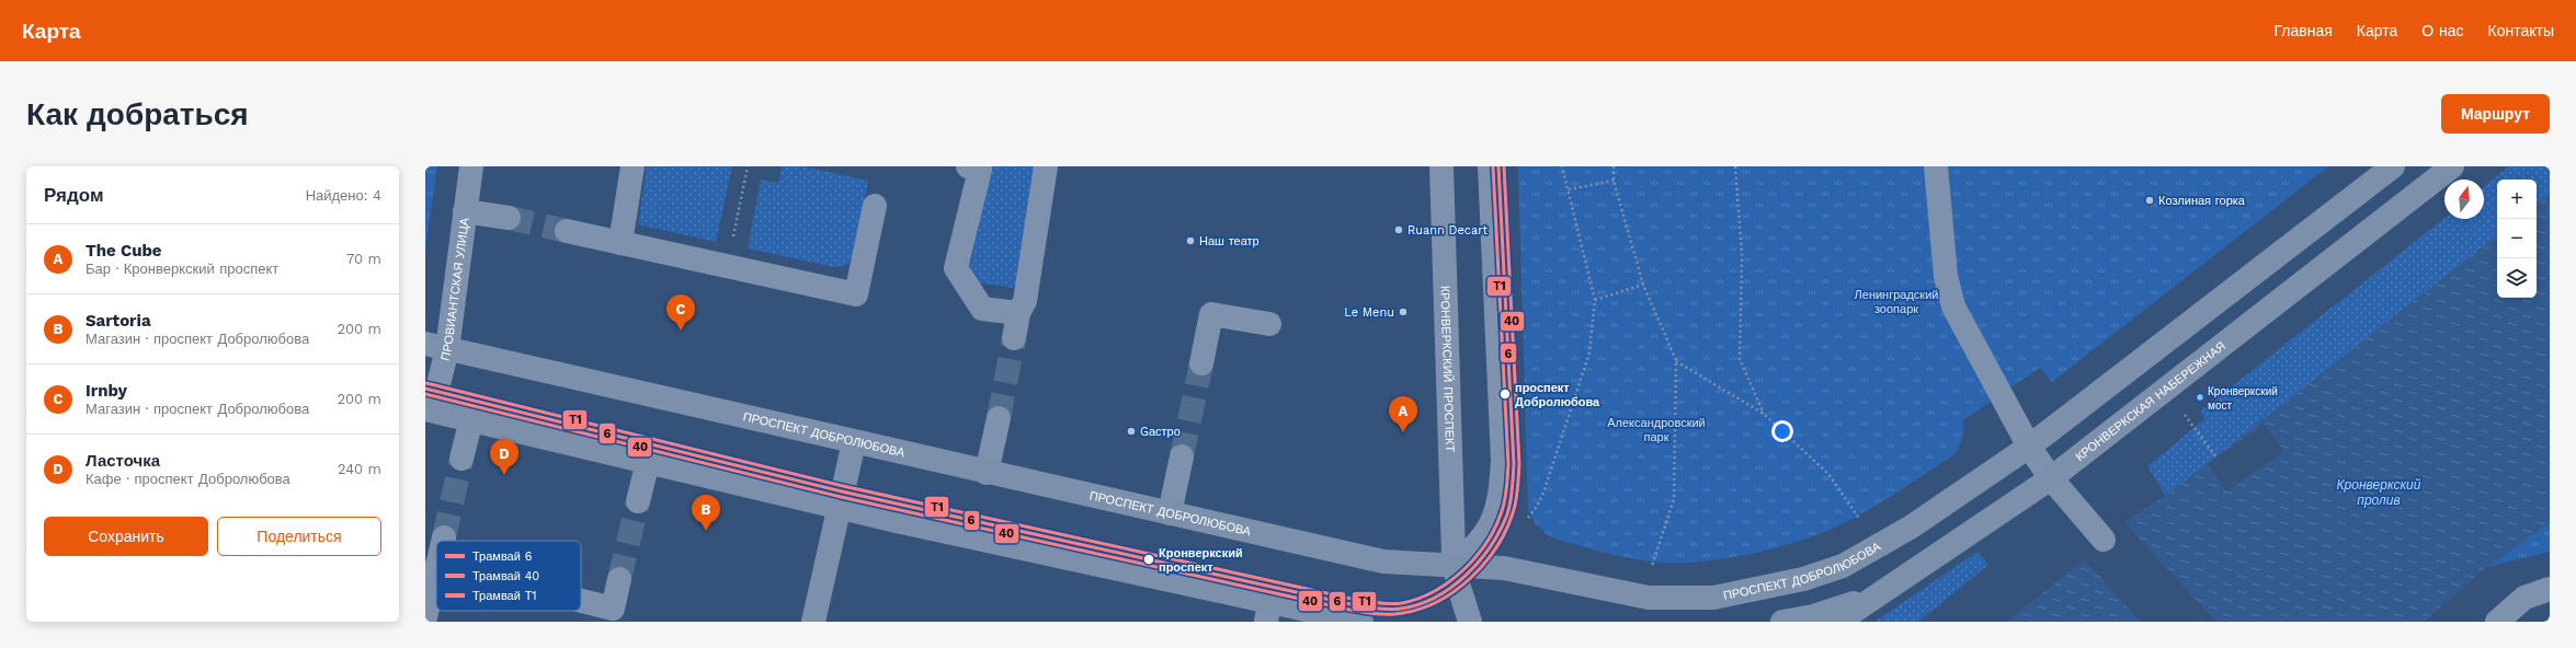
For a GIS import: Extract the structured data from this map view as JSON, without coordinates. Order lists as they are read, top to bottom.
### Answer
{
  "streets": {
    "main road": ["КРОНВЕРКСКАЯ НАБЕРЕЖНАЯ", "ПРОСПЕКТ ДОБРОЛЮБОВА"],
    "street": ["ПРОВИАНТСКАЯ УЛИЦА", "КРОНВЕРКСКИЙ ПРОСПЕКТ"]
  },
  "crossings": [
    ["ПРОВИАНТСКАЯ УЛИЦА", "ПРОСПЕКТ ДОБРОЛЮБОВА"],
    ["КРОНВЕРКСКИЙ ПРОСПЕКТ", "ПРОСПЕКТ ДОБРОЛЮБОВА"]
  ],
  "water": ["Кронверкский пролив"],
  "parks": ["Ленинградский зоопарк", "Александровский парк"],
  "places": [
    "Козлиная горка",
    "Ruann Decart",
    "Наш театр",
    "Le Menu",
    "проспект Добролюбова",
    "Кронверкский мост",
    "Gастро",
    "Кронверкский проспект"
  ],
  "lines": ["tram line 6", "tram line 40", "tram line Т1"],
  "legend": ["Трамвай 6", "Трамвай 40", "Трамвай Т1"],
  "north": "top",
  "page": {
    "header": "Карта",
    "nav": [
      "Главная",
      "Карта",
      "О нас",
      "Контакты"
    ],
    "buttons": [
      "Маршрут",
      ["Сохранить", "Поделиться"]
    ],
    "title": "Как добраться",
    "heading": ["Рядом", "Найдено: 4"],
    "map_buttons": ["+", "−"],
    "list": [
      {
        "mark": "A",
        "name": "The Cube",
        "note": "Бар · Кронверкский проспект",
        "value": "70 m"
      },
      {
        "mark": "B",
        "name": "Sartoria",
        "note": "Магазин · проспект Добролюбова",
        "value": "200 m"
      },
      {
        "mark": "C",
        "name": "Irnby",
        "note": "Магазин · проспект Добролюбова",
        "value": "200 m"
      },
      {
        "mark": "D",
        "name": "Ласточка",
        "note": "Кафе · проспект Добролюбова",
        "value": "240 m"
      }
    ],
    "pins": [
      "C",
      "A",
      "D",
      "B"
    ]
  }
}
